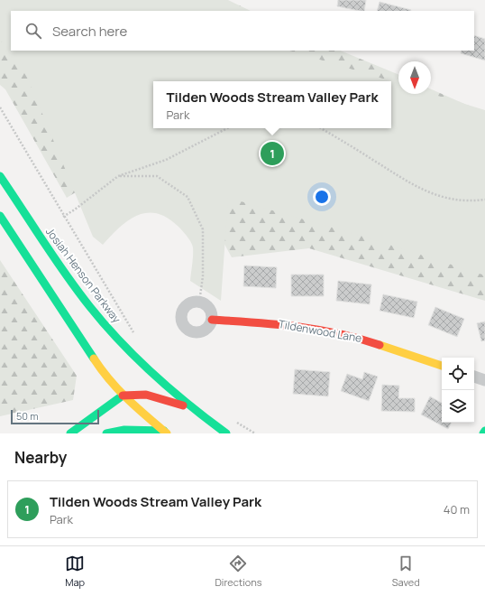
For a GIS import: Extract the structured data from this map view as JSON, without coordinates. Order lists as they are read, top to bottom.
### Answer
{
  "streets": {
    "main road": ["Josiah Henson Parkway", "Tildenwood Lane"]
  },
  "scale_bar": "50 m",
  "north": "bottom",
  "page": {
    "search": "Search here",
    "popup": ["Tilden Woods Stream Valley Park", "Park"],
    "pins": "1",
    "scale": "50 m",
    "heading": "Nearby",
    "list": [
      {
        "mark": "1",
        "name": "Tilden Woods Stream Valley Park",
        "note": "Park",
        "value": "40 m"
      }
    ],
    "nav": ["Map", "Directions", "Saved"]
  }
}
